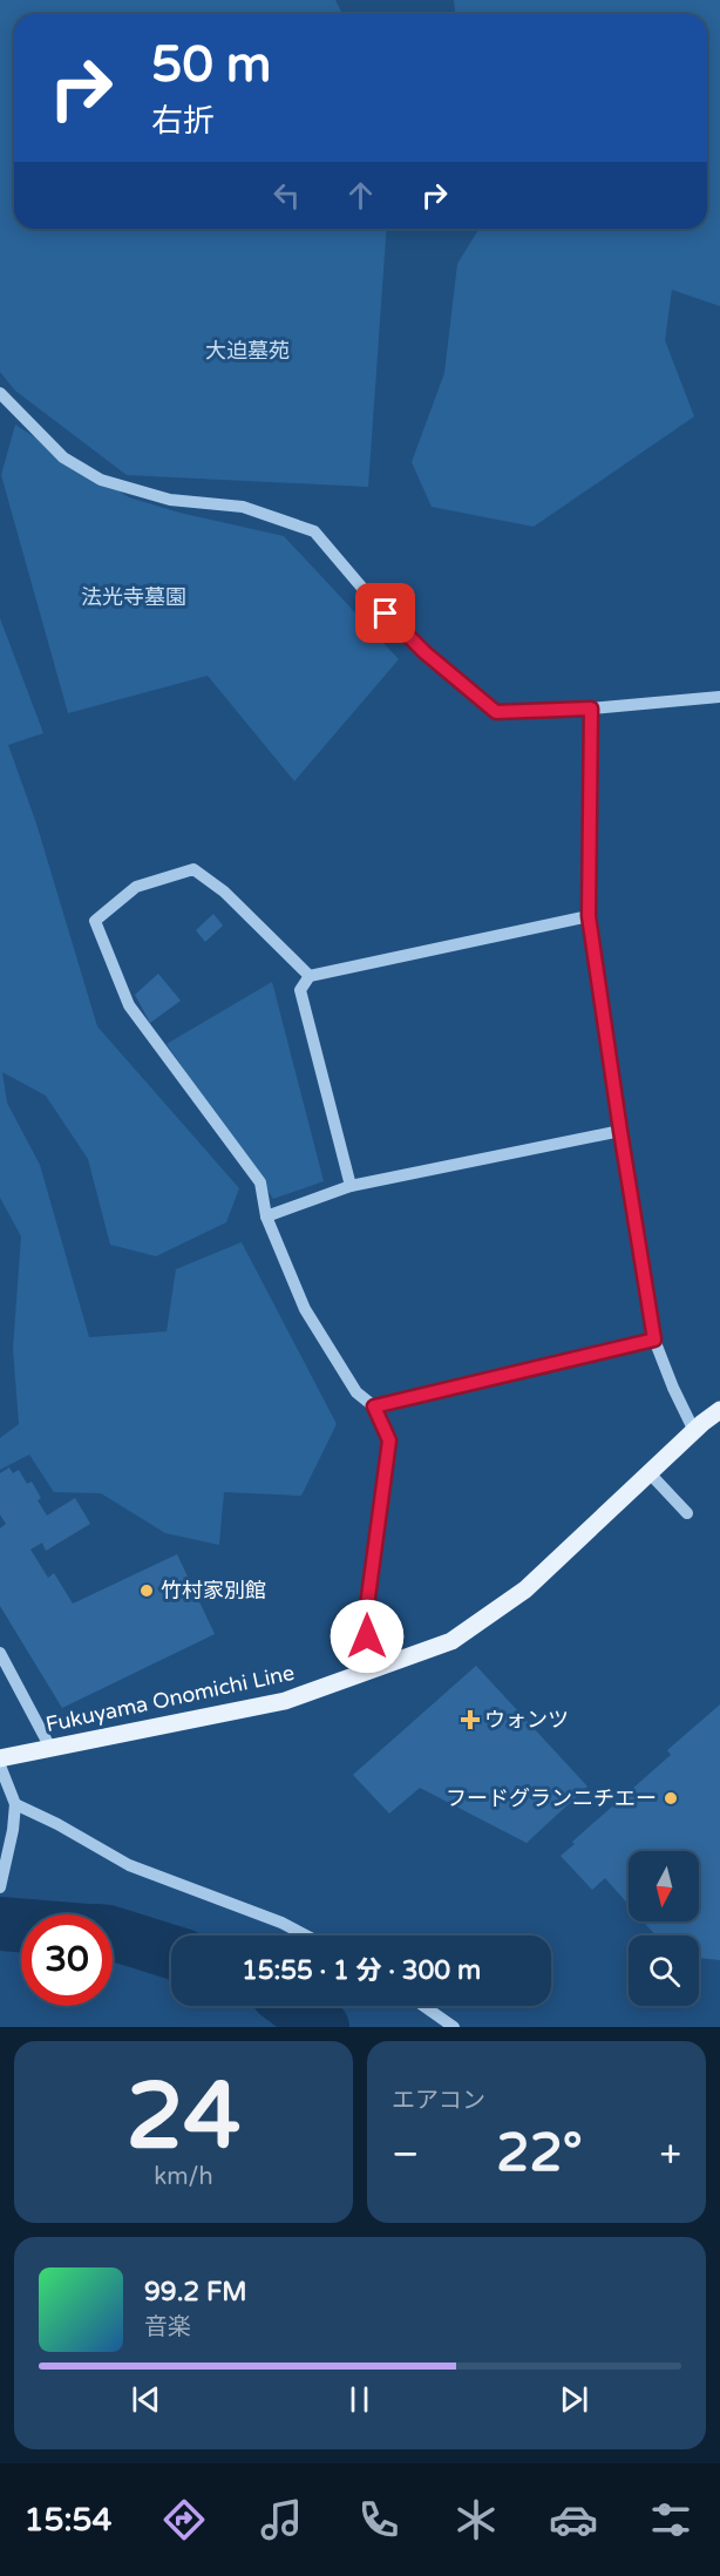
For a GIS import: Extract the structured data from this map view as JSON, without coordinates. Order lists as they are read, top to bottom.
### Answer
{
  "streets": {
    "main road": ["Fukuyama Onomichi Line"]
  },
  "parks": ["大迫墓苑", "法光寺墓園"],
  "places": {
    "other": ["竹村家別館", "フードグランニチエー"],
    "health": ["ウォンツ"]
  },
  "north": "bottom",
  "page": {
    "turn": ["50 m", "右折"],
    "limit": "30",
    "trip": "15:55 · 1 分 · 300 m",
    "tile": [
      ["24", "km/h"],
      "エアコン"
    ],
    "heat": ["−", "22°", "+"],
    "song": ["99.2 FM", "音楽"],
    "tabs": "15:54"
  }
}
